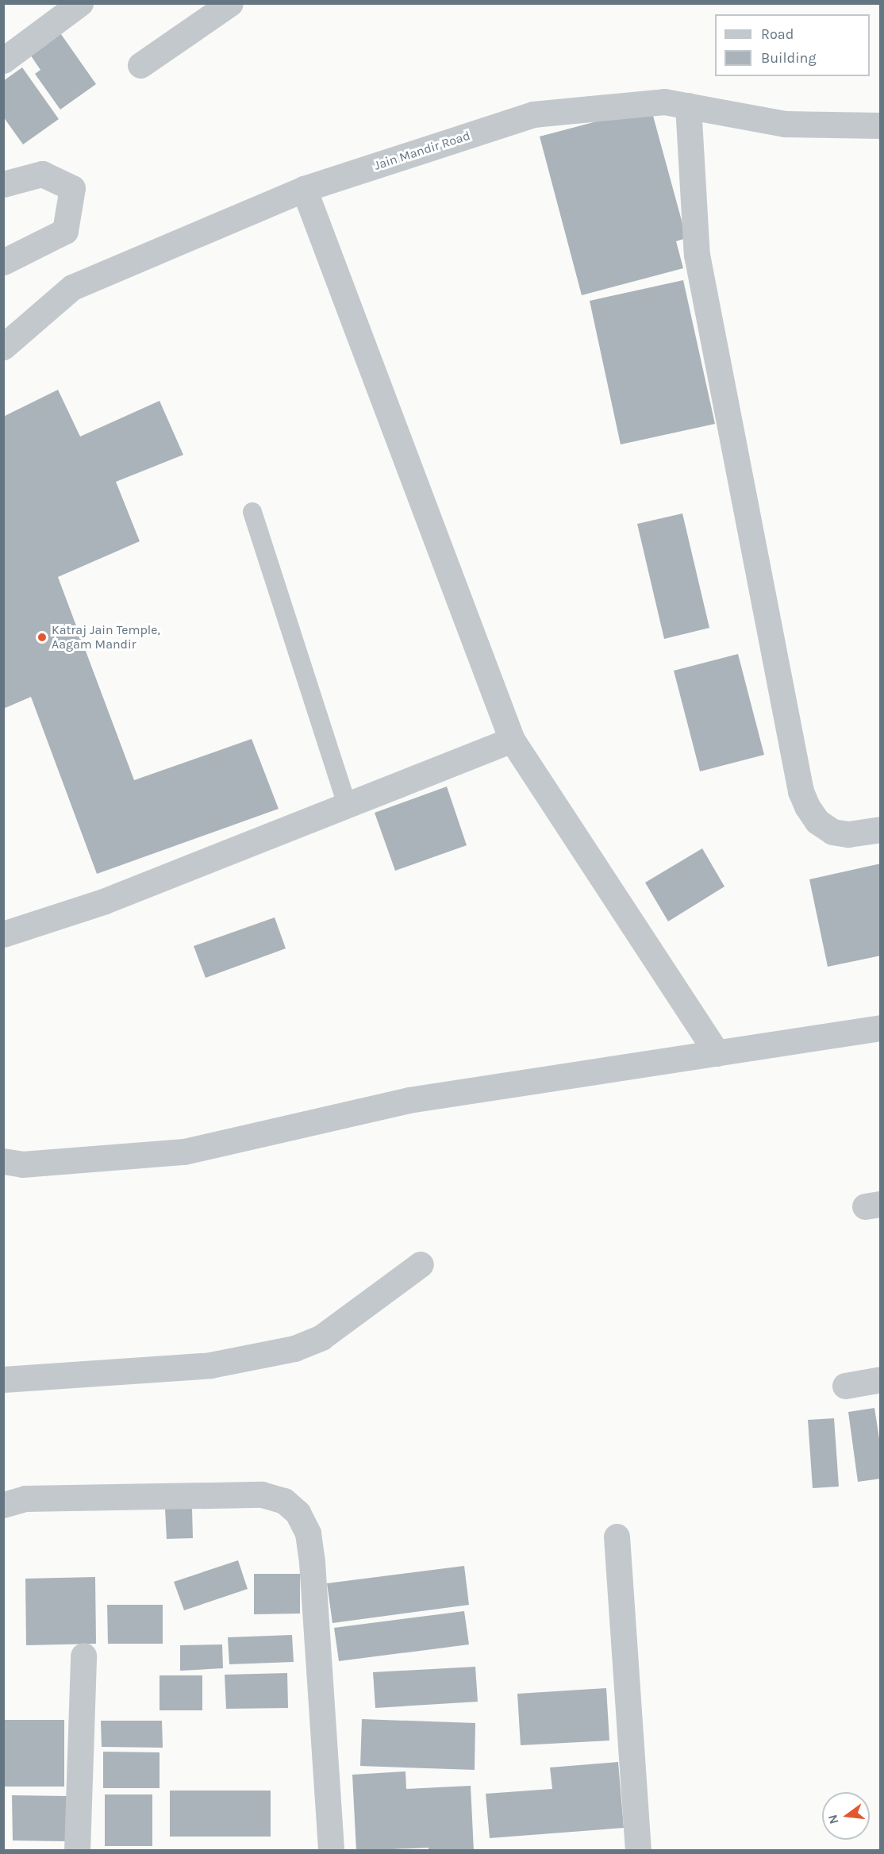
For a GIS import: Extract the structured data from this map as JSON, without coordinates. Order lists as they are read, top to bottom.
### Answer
{
  "streets": {
    "street": ["Jain Mandir Road"]
  },
  "places": ["Katraj Jain Temple, Aagam Mandir"],
  "legend": ["Road", "Building"],
  "north": "left"
}
